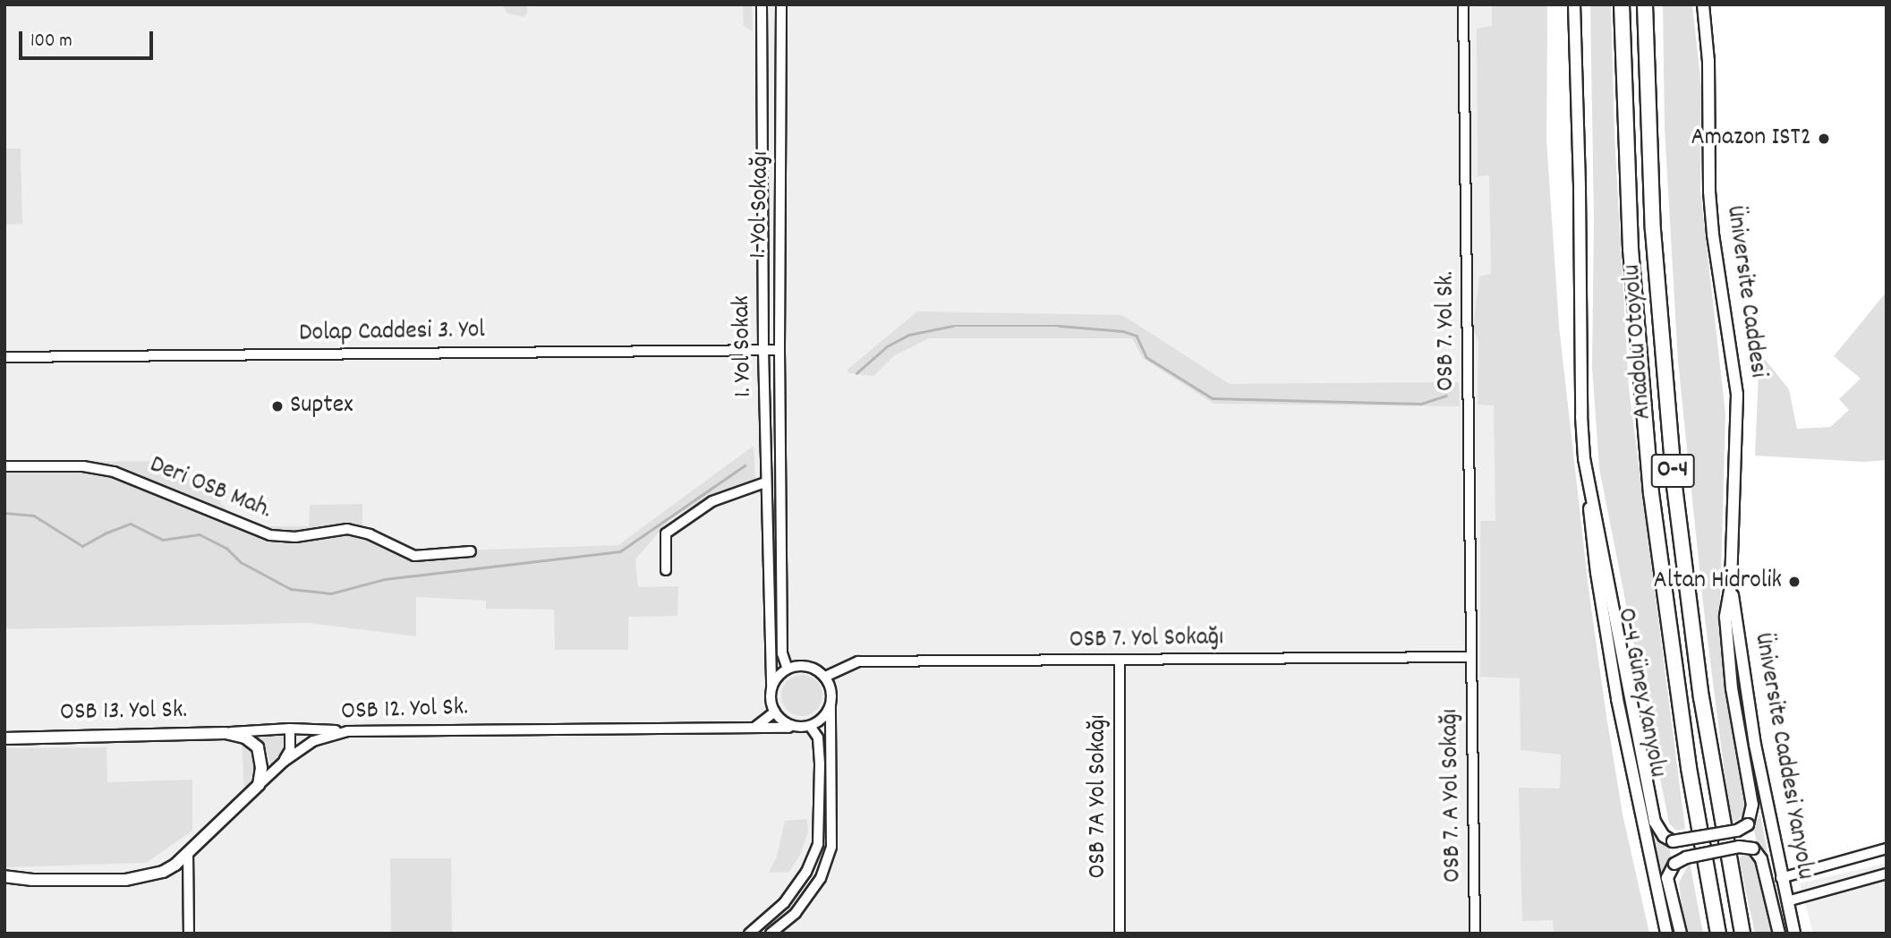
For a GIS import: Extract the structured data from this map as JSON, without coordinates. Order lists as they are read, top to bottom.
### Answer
{
  "streets": {
    "highway": ["Anadolu Otoyolu", "O-4"],
    "main road": [
      "Üniversite Caddesi",
      "O-4 Güney Yanyolu",
      "OSB 12. Yol Sk.",
      "OSB 13. Yol Sk.",
      "Üniversite Caddesi Yanyolu"
    ],
    "street": [
      "1. Yol Sokağı",
      "OSB 7. Yol Sk.",
      "Dolap Caddesi 3. Yol",
      "1. Yol Sokak",
      "Deri OSB Mah.",
      "OSB 7. Yol Sokağı",
      "OSB 7. A Yol Sokağı",
      "OSB 7A Yol Sokağı"
    ]
  },
  "crossings": [
    ["1. Yol Sokağı", "Dolap Caddesi 3. Yol"],
    ["1. Yol Sokağı", "1. Yol Sokak"],
    ["1. Yol Sokağı", "OSB 7. Yol Sokağı"],
    ["1. Yol Sokağı", "OSB 12. Yol Sk."],
    ["Üniversite Caddesi", "Üniversite Caddesi Yanyolu"],
    ["OSB 7. Yol Sk.", "OSB 7. Yol Sokağı"],
    ["OSB 7. Yol Sk.", "OSB 7. A Yol Sokağı"],
    ["Dolap Caddesi 3. Yol", "1. Yol Sokak"],
    ["1. Yol Sokak", "OSB 7. Yol Sokağı"],
    ["1. Yol Sokak", "OSB 12. Yol Sk."],
    ["OSB 7. Yol Sokağı", "OSB 12. Yol Sk."],
    ["OSB 7. Yol Sokağı", "OSB 7. A Yol Sokağı"],
    ["OSB 7. Yol Sokağı", "OSB 7A Yol Sokağı"]
  ],
  "places": ["Amazon IST2", "Suptex", "Altan Hidrolik"],
  "scale_bar": "100 m"
}
